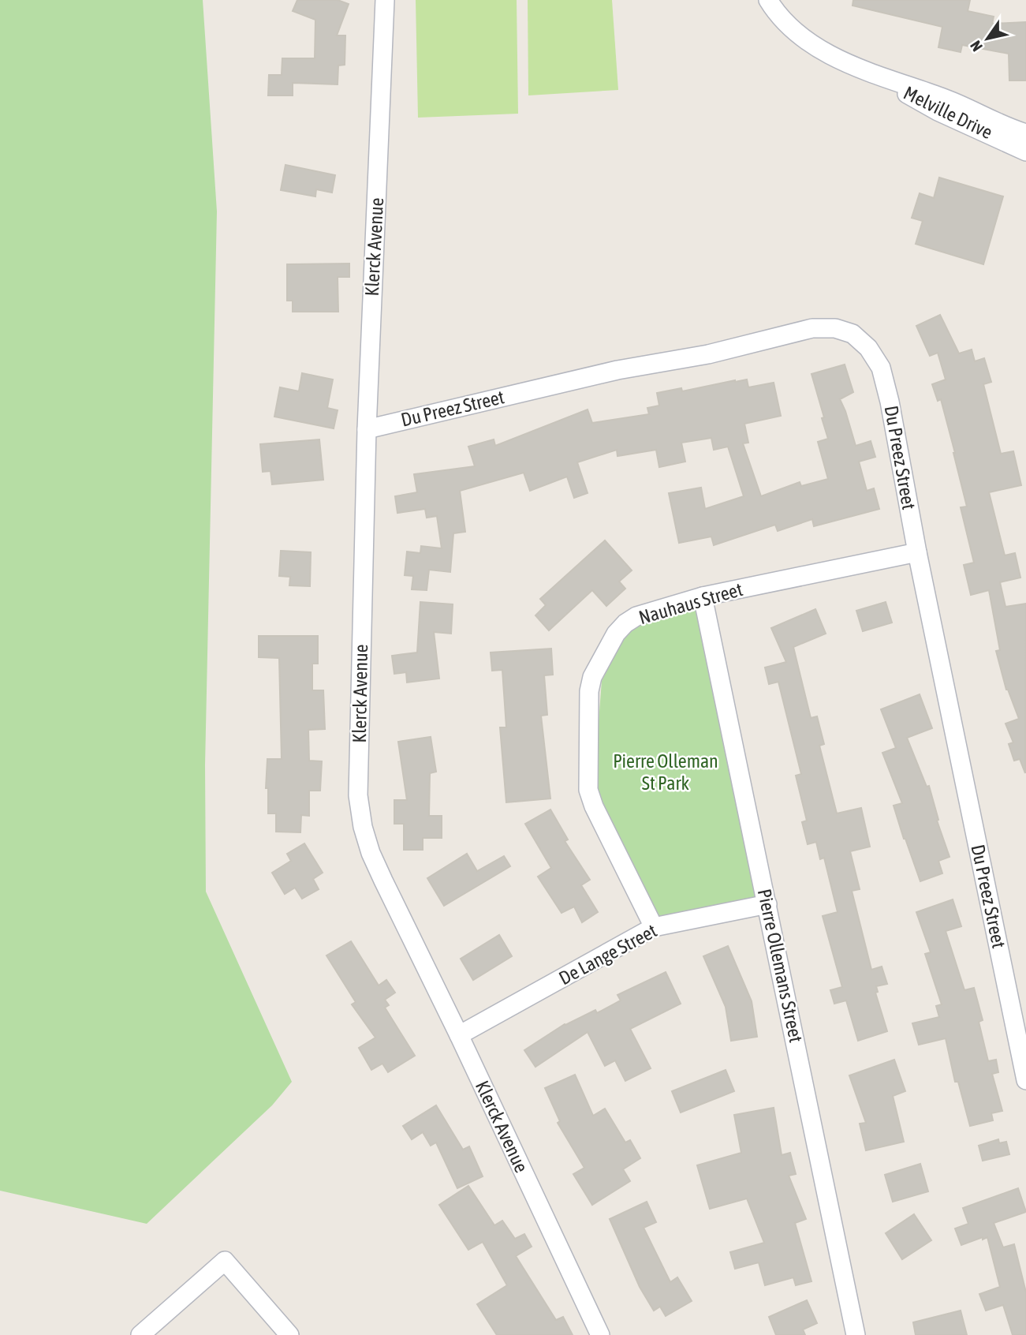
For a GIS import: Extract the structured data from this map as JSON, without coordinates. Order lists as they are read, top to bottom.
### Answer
{
  "streets": {
    "street": [
      "Melville Drive",
      "Klerck Avenue",
      "Du Preez Street",
      "Nauhaus Street",
      "De Lange Street",
      "Pierre Ollemans Street"
    ]
  },
  "crossings": [
    ["Klerck Avenue", "Du Preez Street"],
    ["Klerck Avenue", "De Lange Street"],
    ["Du Preez Street", "Nauhaus Street"],
    ["Nauhaus Street", "De Lange Street"],
    ["Nauhaus Street", "Pierre Ollemans Street"],
    ["De Lange Street", "Pierre Ollemans Street"]
  ],
  "parks": ["Pierre Olleman St Park"],
  "north": "bottom left"
}
